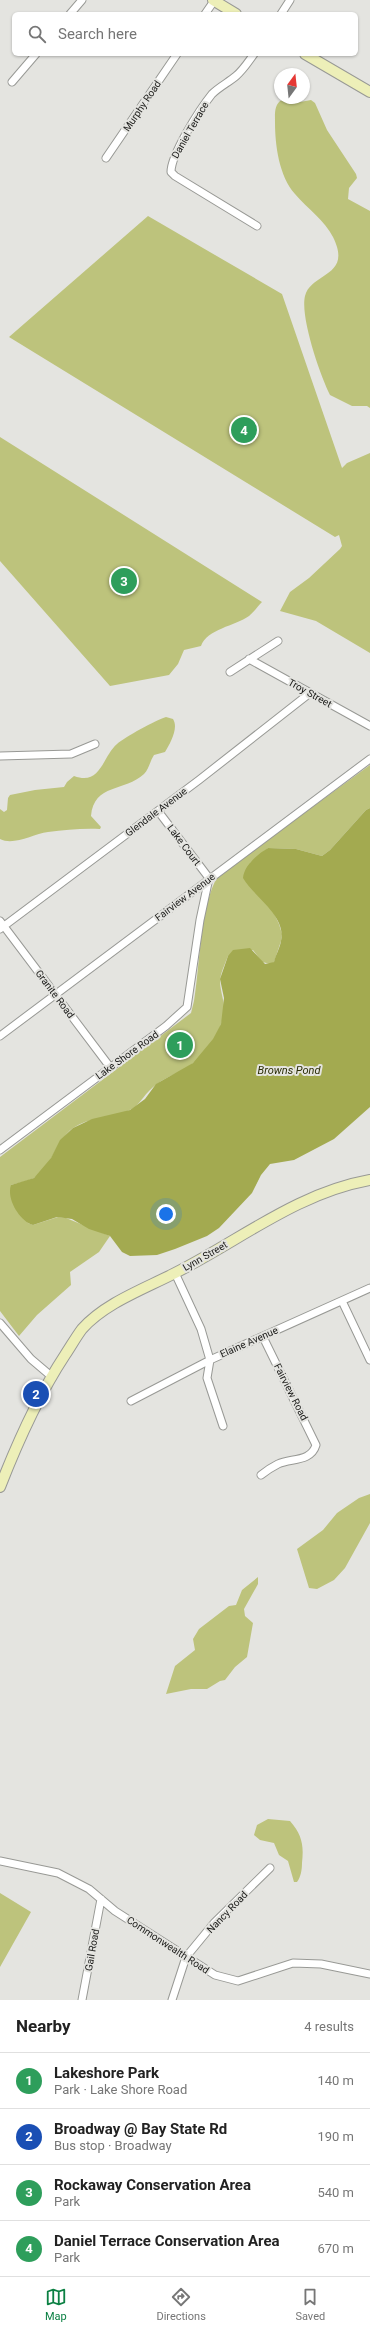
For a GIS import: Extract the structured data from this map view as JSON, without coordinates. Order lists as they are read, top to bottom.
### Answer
{
  "streets": {
    "main road": ["Lynn Street"],
    "street": [
      "Murphy Road",
      "Daniel Terrace",
      "Troy Street",
      "Glendale Avenue",
      "Lake Court",
      "Fairview Avenue",
      "Granite Road",
      "Lake Shore Road",
      "Elaine Avenue",
      "Fairview Road",
      "Nancy Road",
      "Commonwealth Road",
      "Gail Road"
    ]
  },
  "crossings": [
    ["Troy Street", "Glendale Avenue"],
    ["Glendale Avenue", "Lake Court"],
    ["Glendale Avenue", "Granite Road"],
    ["Lake Court", "Fairview Avenue"],
    ["Lake Court", "Lake Shore Road"],
    ["Fairview Avenue", "Granite Road"],
    ["Fairview Avenue", "Lake Shore Road"],
    ["Granite Road", "Lake Shore Road"],
    ["Elaine Avenue", "Fairview Road"],
    ["Nancy Road", "Commonwealth Road"],
    ["Commonwealth Road", "Gail Road"]
  ],
  "water": ["Browns Pond"],
  "north": "top",
  "page": {
    "search": "Search here",
    "pins": [
      "4",
      "3",
      "1",
      "2"
    ],
    "heading": ["Nearby", "4 results"],
    "list": [
      {
        "mark": "1",
        "name": "Lakeshore Park",
        "note": "Park · Lake Shore Road",
        "value": "140 m"
      },
      {
        "mark": "2",
        "name": "Broadway @ Bay State Rd",
        "note": "Bus stop · Broadway",
        "value": "190 m"
      },
      {
        "mark": "3",
        "name": "Rockaway Conservation Area",
        "note": "Park",
        "value": "540 m"
      },
      {
        "mark": "4",
        "name": "Daniel Terrace Conservation Area",
        "note": "Park",
        "value": "670 m"
      }
    ],
    "nav": ["Map", "Directions", "Saved"]
  }
}
